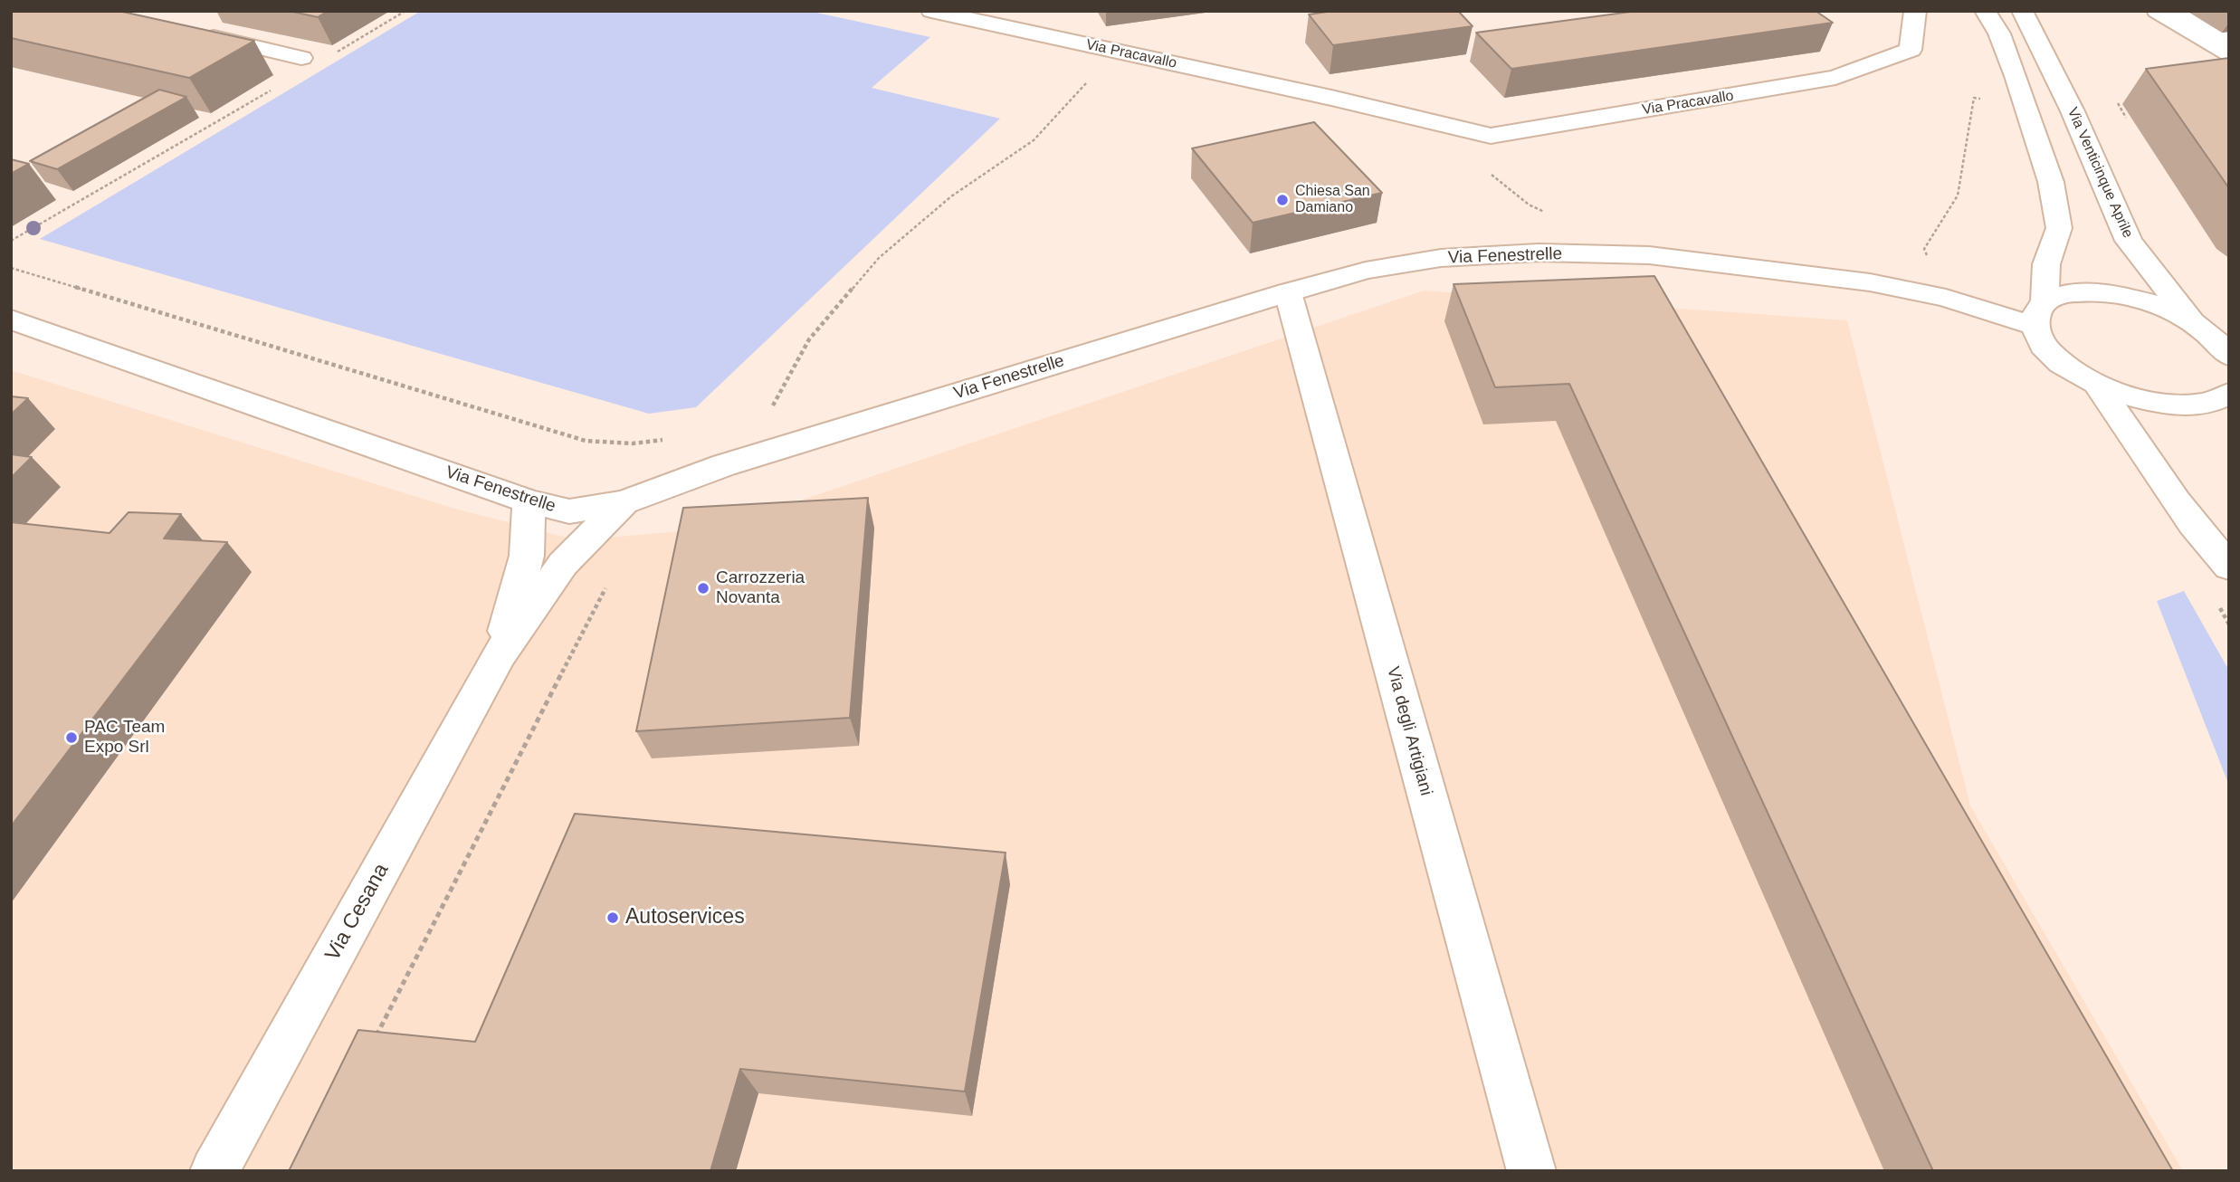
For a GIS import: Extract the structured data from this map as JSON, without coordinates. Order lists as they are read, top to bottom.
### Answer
{
  "streets": {
    "street": [
      "Via Pracavallo",
      "Via Venticinque Aprile",
      "Via Fenestrelle",
      "Via degli Artigiani",
      "Via Cesana"
    ]
  },
  "crossings": [
    ["Via Fenestrelle", "Via degli Artigiani"],
    ["Via Fenestrelle", "Via Cesana"]
  ],
  "places": [
    "Chiesa San Damiano",
    "Carrozzeria Novanta",
    "PAC Team Expo Srl",
    "Autoservices"
  ]
}
